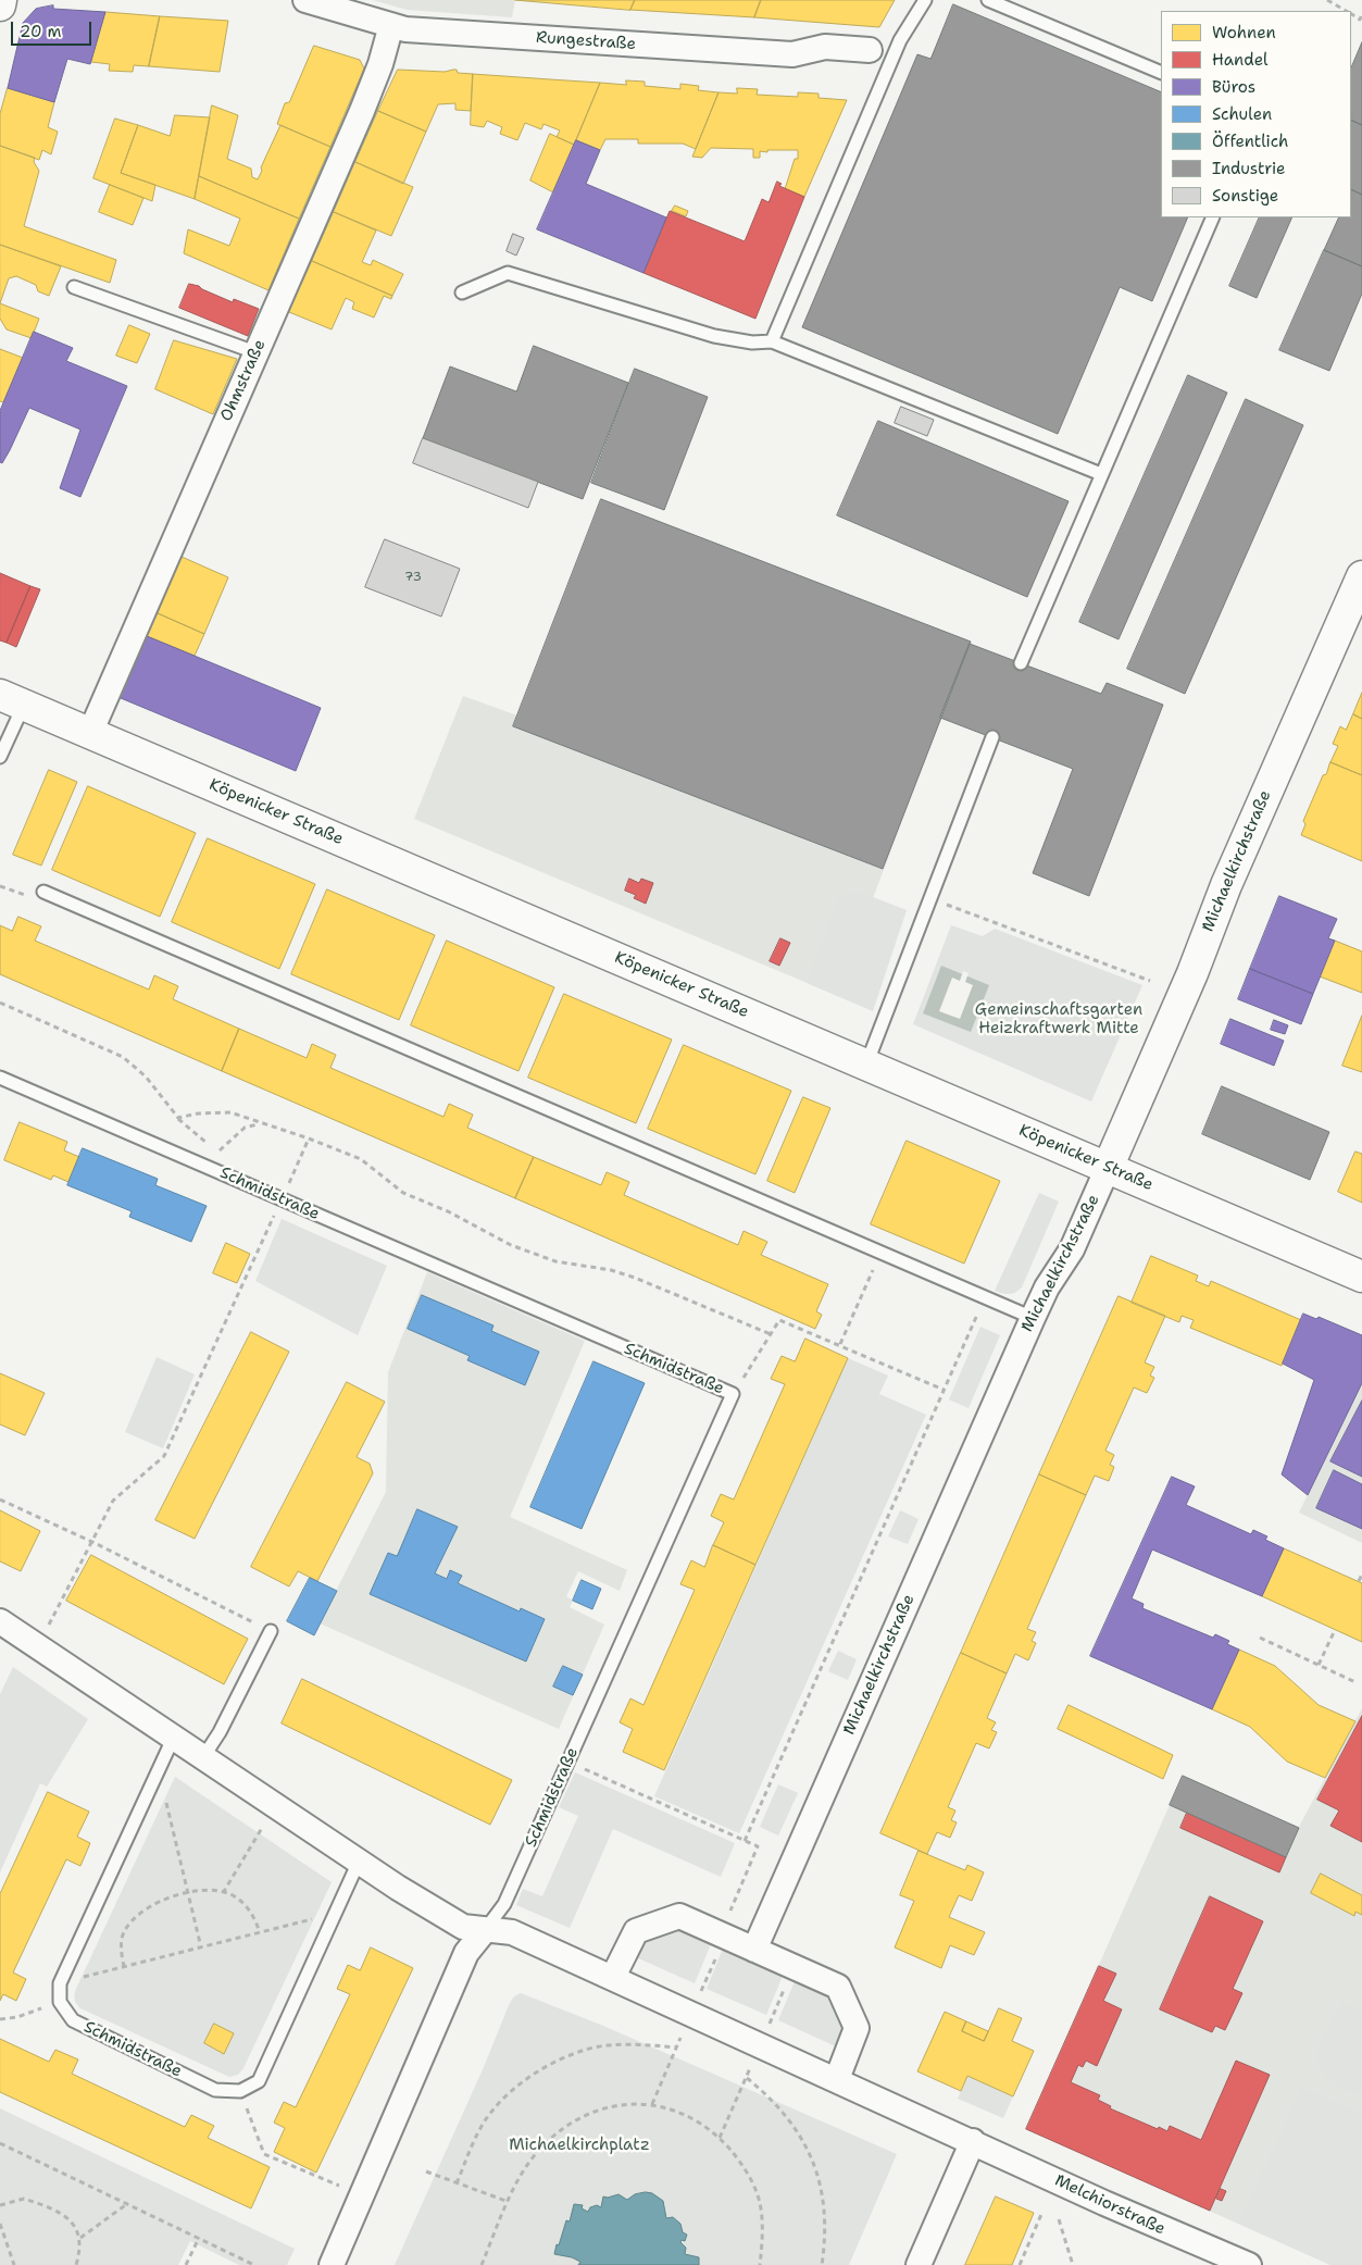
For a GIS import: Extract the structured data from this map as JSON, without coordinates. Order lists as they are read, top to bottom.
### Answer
{
  "streets": {
    "main road": ["Köpenicker Straße", "Michaelkirchstraße"],
    "street": ["Rungestraße", "Ohmstraße", "Melchiorstraße"],
    "lane": ["Schmidstraße"]
  },
  "crossings": [
    ["Rungestraße", "Ohmstraße"],
    ["Ohmstraße", "Köpenicker Straße"],
    ["Köpenicker Straße", "Michaelkirchstraße"]
  ],
  "parks": ["Gemeinschaftsgarten Heizkraftwerk Mitte", "Michaelkirchplatz"],
  "house_numbers": ["73"],
  "legend": [
    "Wohnen",
    "Handel",
    "Büros",
    "Schulen",
    "Öffentlich",
    "Industrie",
    "Sonstige"
  ],
  "scale_bar": "20 m"
}
